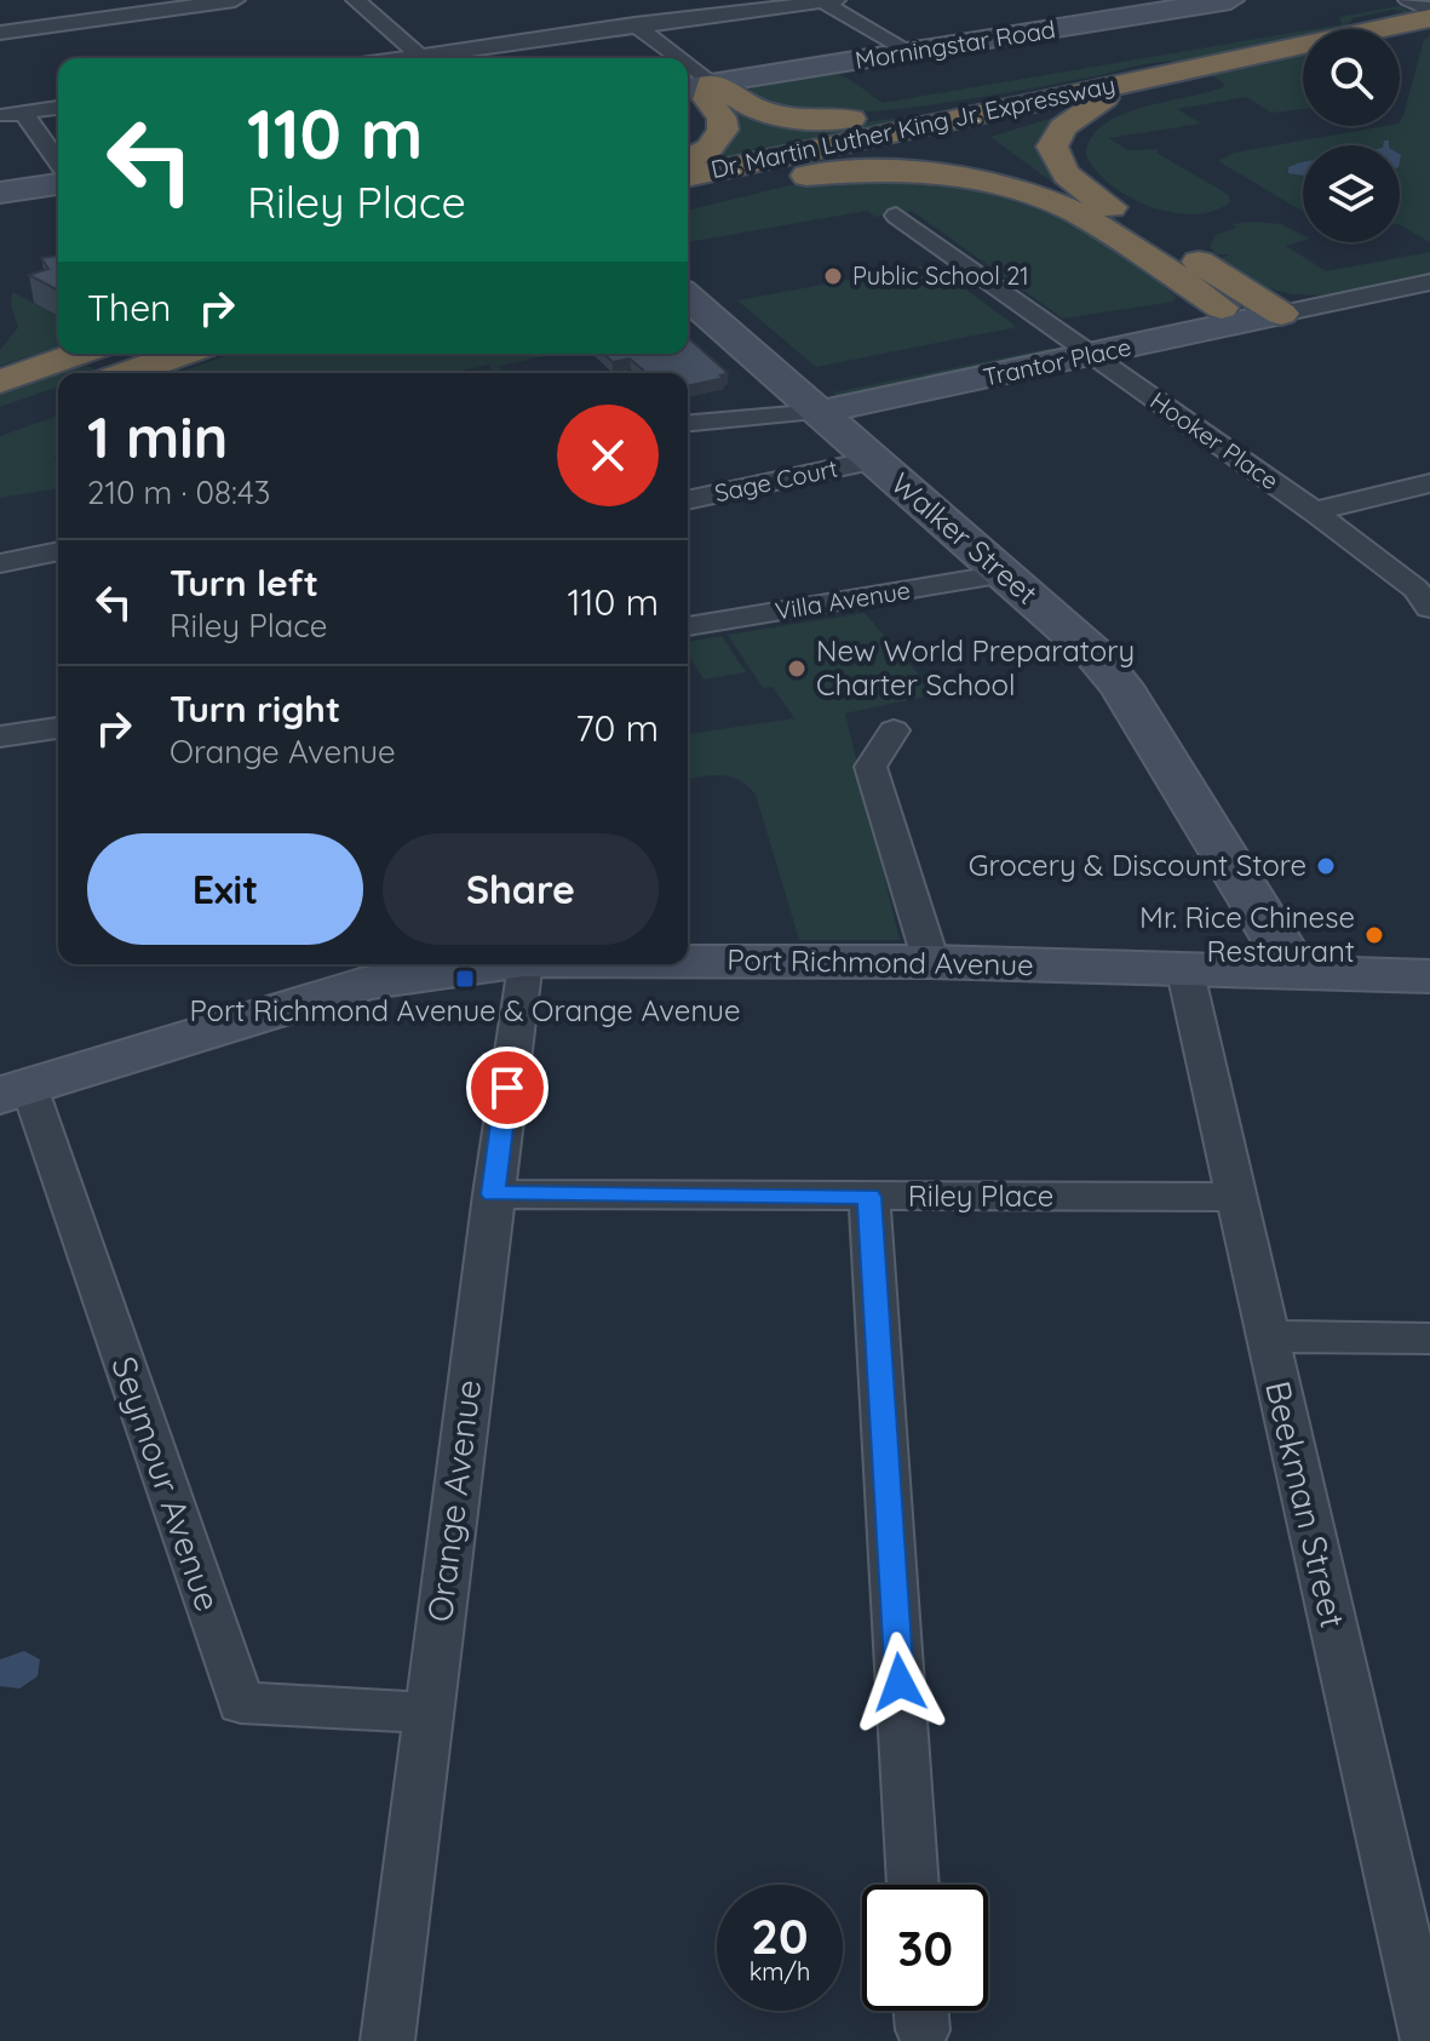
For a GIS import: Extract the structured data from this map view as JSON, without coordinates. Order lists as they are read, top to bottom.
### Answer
{
  "streets": {
    "highway": ["Dr. Martin Luther King Jr. Expressway"],
    "street": [
      "Morningstar Road",
      "Trantor Place",
      "Hooker Place",
      "Sage Court",
      "Walker Street",
      "Villa Avenue",
      "Port Richmond Avenue",
      "Riley Place",
      "Seymour Avenue",
      "Orange Avenue",
      "Beekman Street"
    ]
  },
  "crossings": [
    ["Trantor Place", "Hooker Place"],
    ["Trantor Place", "Walker Street"],
    ["Sage Court", "Walker Street"],
    ["Walker Street", "Villa Avenue"],
    ["Walker Street", "Port Richmond Avenue"],
    ["Port Richmond Avenue", "Seymour Avenue"],
    ["Port Richmond Avenue", "Beekman Street"],
    ["Riley Place", "Orange Avenue"],
    ["Riley Place", "Beekman Street"],
    ["Seymour Avenue", "Orange Avenue"]
  ],
  "places": {
    "other": [
      "Public School 21",
      "New World Preparatory Charter School",
      "Grocery & Discount Store",
      "Mr. Rice Chinese Restaurant"
    ],
    "transit": ["Port Richmond Avenue & Orange Avenue"]
  },
  "page": {
    "turn": ["110 m", "Riley Place"],
    "then": "Then",
    "heading": ["1 min", "210 m · 08:43"],
    "list": [
      {
        "name": "Turn left",
        "note": "Riley Place",
        "value": "110 m"
      },
      {
        "name": "Turn right",
        "note": "Orange Avenue",
        "value": "70 m"
      }
    ],
    "buttons": ["Exit", "Share"],
    "speed": "20 km/h",
    "limit": "30"
  }
}
